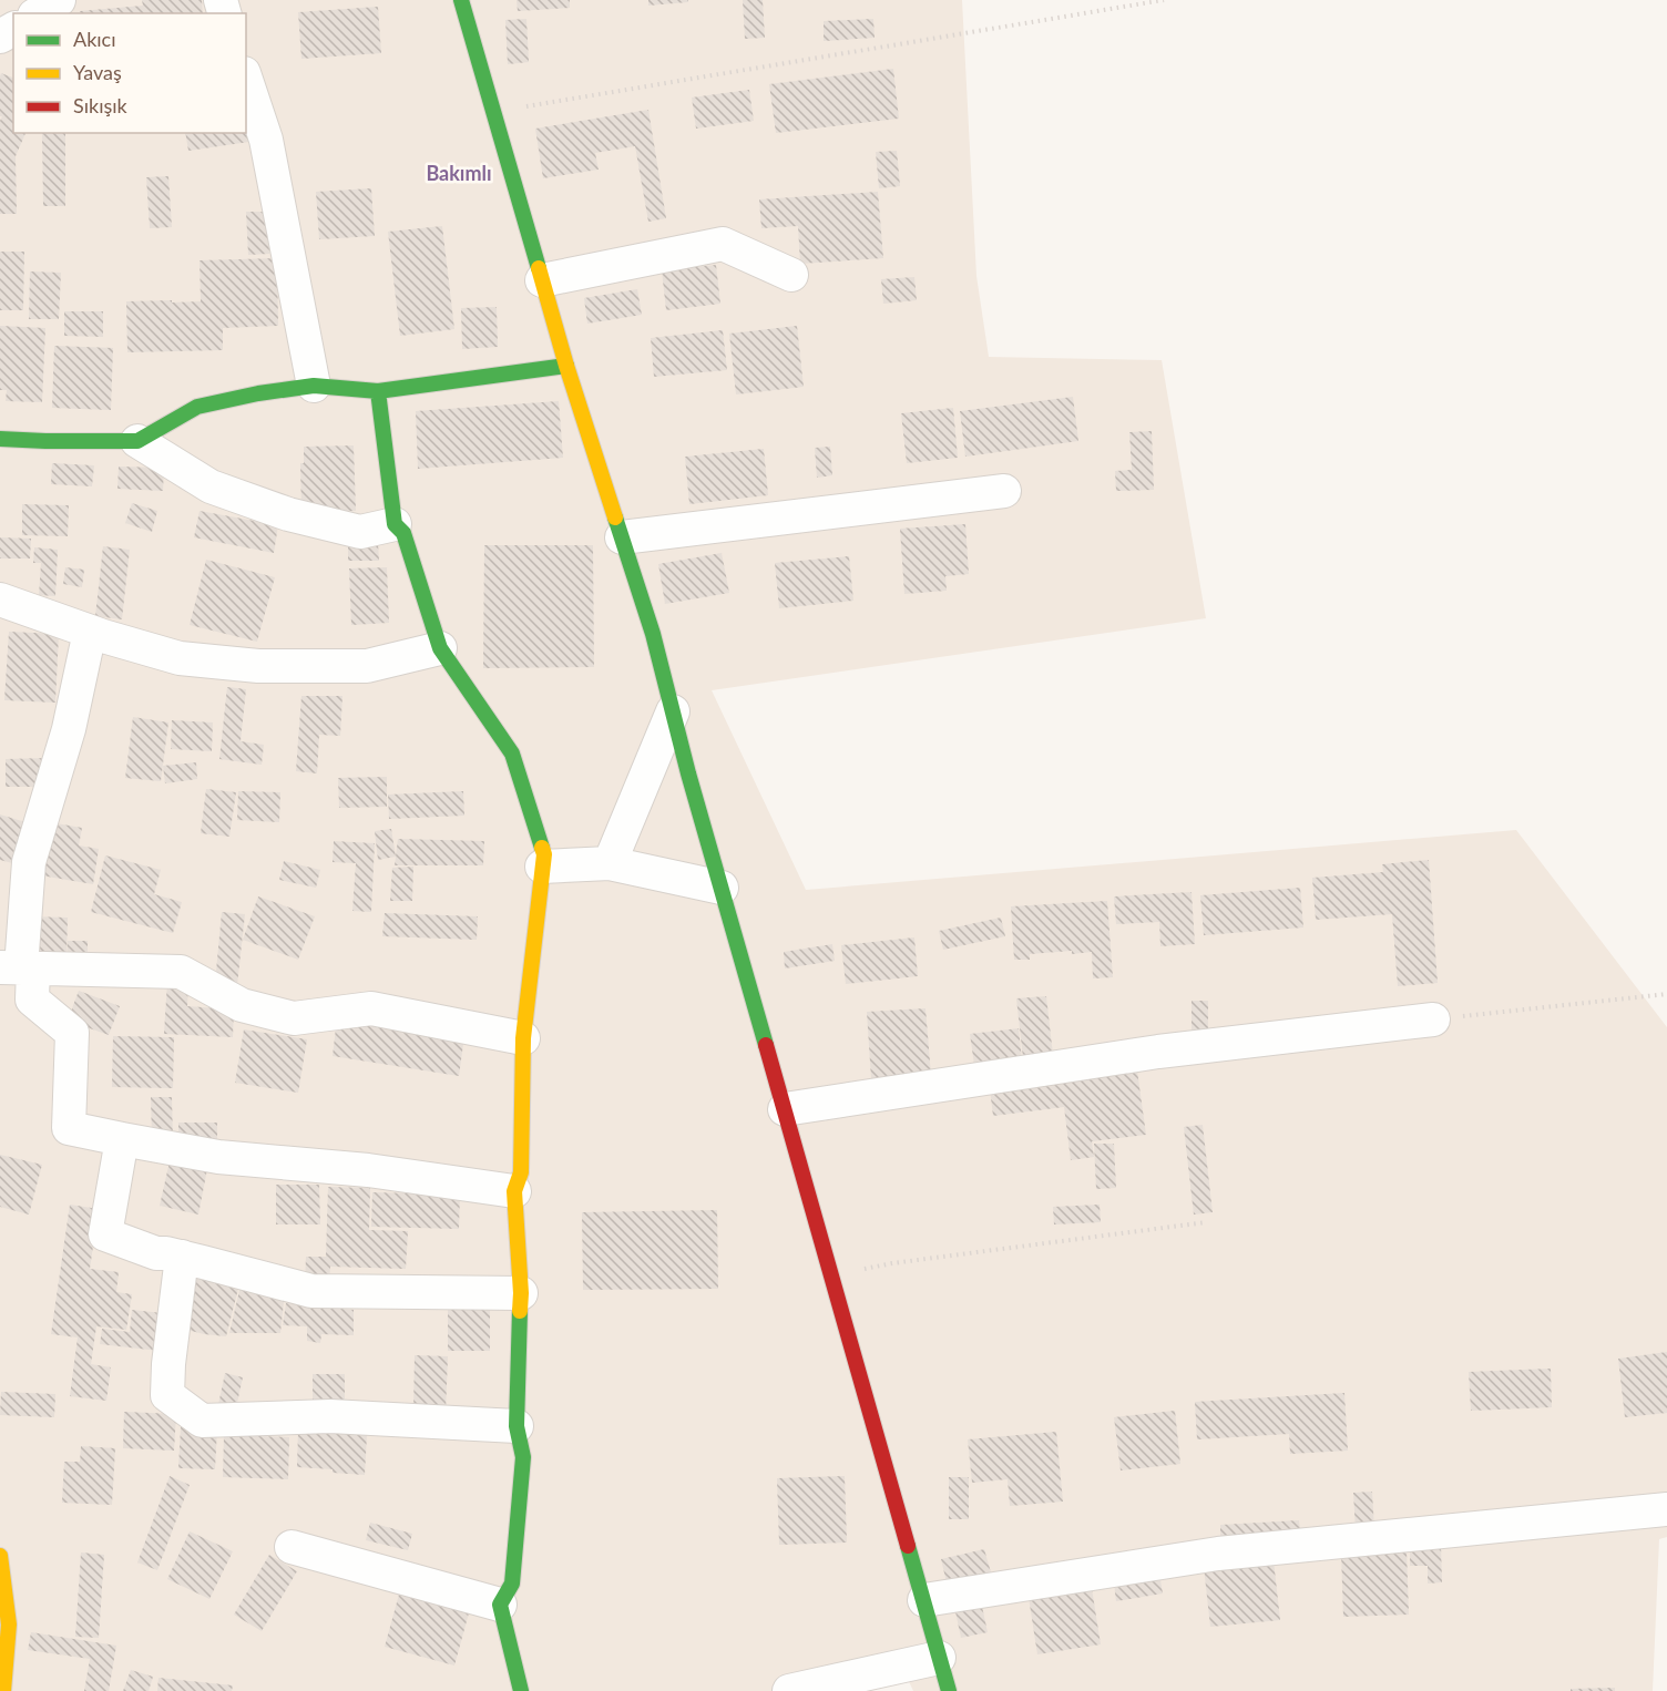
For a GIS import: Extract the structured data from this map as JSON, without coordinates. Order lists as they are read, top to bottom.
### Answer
{
  "districts": ["Bakımlı"],
  "legend": ["Akıcı", "Yavaş", "Sıkışık"]
}
